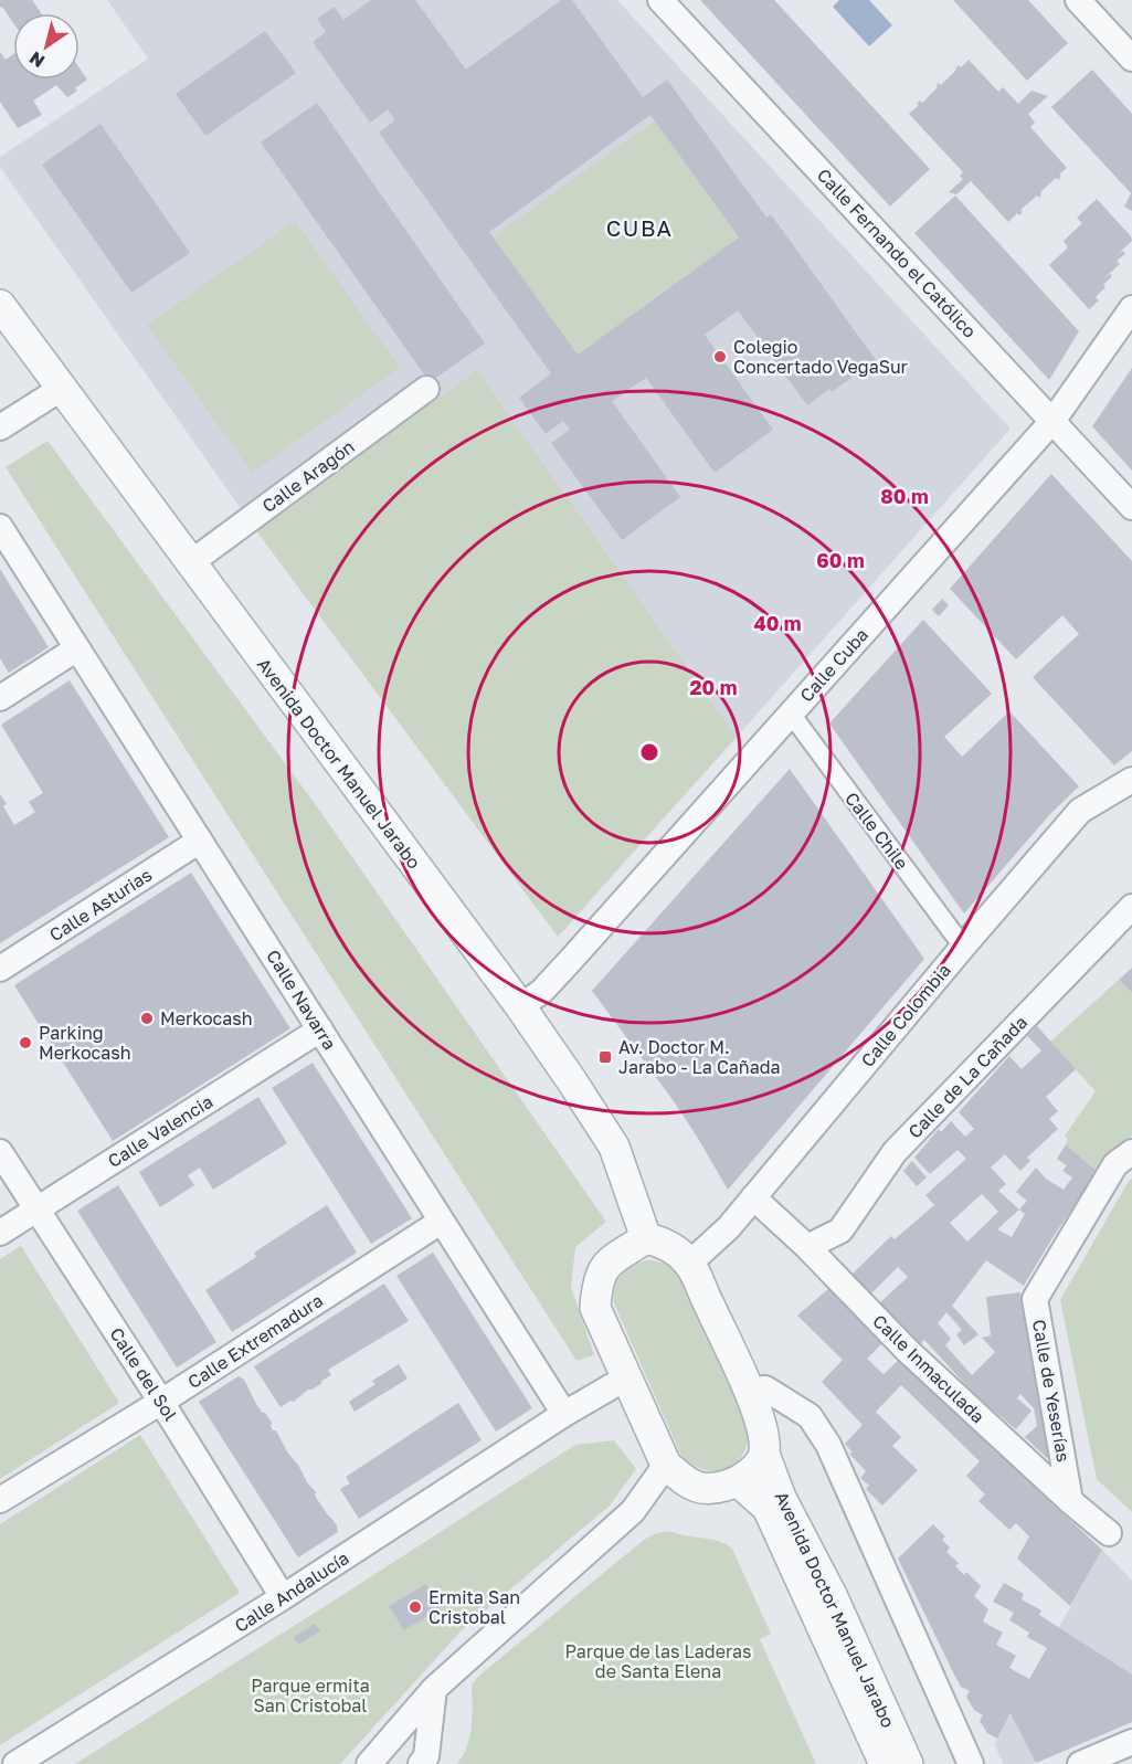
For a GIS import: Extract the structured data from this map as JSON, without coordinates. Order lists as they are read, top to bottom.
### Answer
{
  "streets": {
    "street": [
      "Calle Fernando el Católico",
      "Calle Aragón",
      "Calle Cuba",
      "Avenida Doctor Manuel Jarabo",
      "Calle Chile",
      "Calle Asturias",
      "Calle Navarra",
      "Calle Colombia",
      "Calle de La Cañada",
      "Calle Valencia",
      "Calle Extremadura",
      "Calle Inmaculada",
      "Calle del Sol",
      "Calle de Yeserías",
      "Calle Andalucía"
    ]
  },
  "crossings": [
    ["Calle Fernando el Católico", "Calle Cuba"],
    ["Calle Aragón", "Avenida Doctor Manuel Jarabo"],
    ["Calle Cuba", "Avenida Doctor Manuel Jarabo"],
    ["Calle Cuba", "Calle Chile"],
    ["Avenida Doctor Manuel Jarabo", "Calle Colombia"],
    ["Calle Chile", "Calle Colombia"],
    ["Calle Asturias", "Calle Navarra"],
    ["Calle Navarra", "Calle Valencia"],
    ["Calle Navarra", "Calle Extremadura"],
    ["Calle Navarra", "Calle Andalucía"],
    ["Calle Colombia", "Calle Inmaculada"],
    ["Calle de La Cañada", "Calle Inmaculada"],
    ["Calle Valencia", "Calle del Sol"],
    ["Calle Extremadura", "Calle del Sol"],
    ["Calle Inmaculada", "Calle de Yeserías"],
    ["Calle del Sol", "Calle Andalucía"]
  ],
  "districts": ["CUBA"],
  "parks": ["Parque de las Laderas de Santa Elena", "Parque ermita San Cristobal"],
  "places": {
    "other": [
      "Colegio Concertado VegaSur",
      "Merkocash",
      "Parking Merkocash",
      "Ermita San Cristobal"
    ],
    "transit": ["Av. Doctor M. Jarabo - La Cañada"]
  },
  "north": "bottom left",
  "rings": [
    "80 m",
    "60 m",
    "40 m",
    "20 m"
  ]
}
